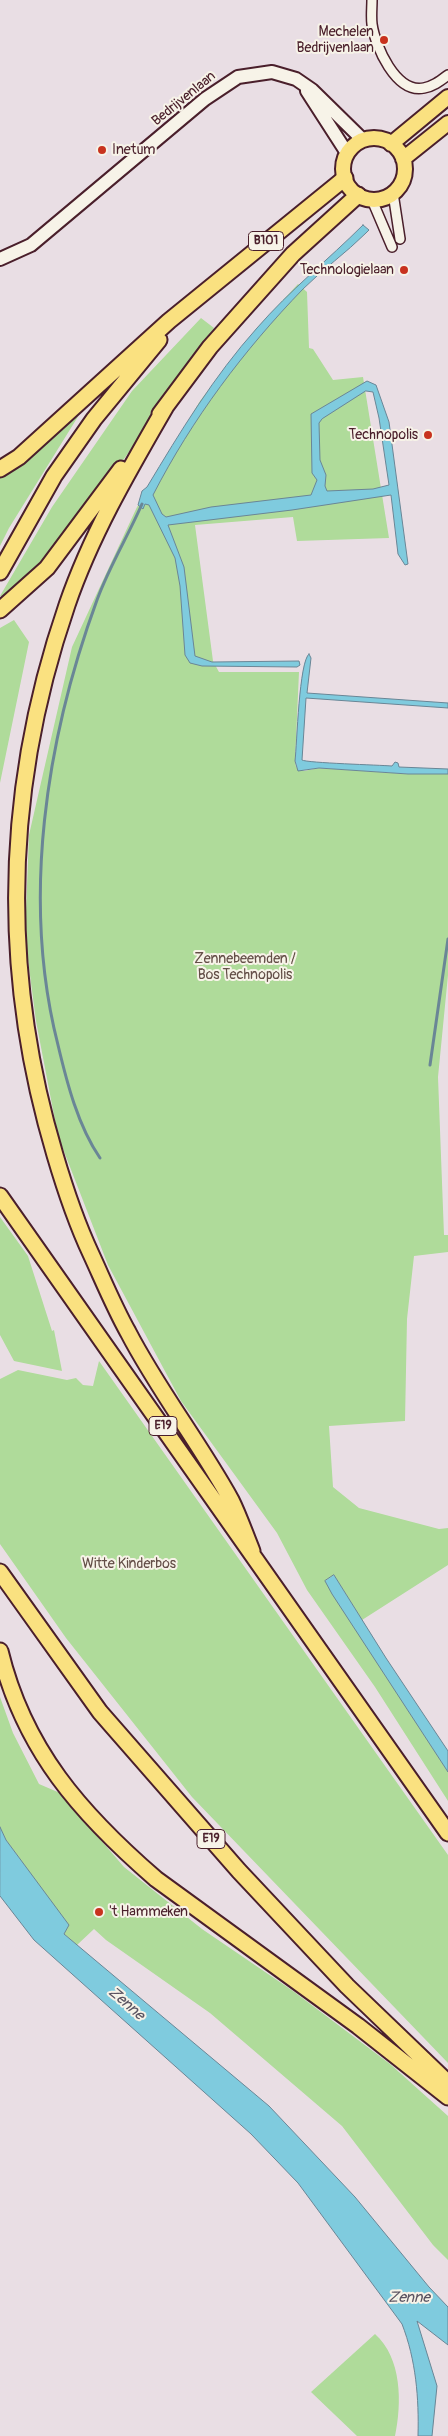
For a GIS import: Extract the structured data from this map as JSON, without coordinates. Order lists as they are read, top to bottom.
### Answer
{
  "streets": {
    "highway": ["B101", "E19"],
    "main road": ["Bedrijvenlaan"]
  },
  "crossings": [
    ["Bedrijvenlaan", "B101"]
  ],
  "water": ["Zenne"],
  "parks": ["Zennebeemden / Bos Technopolis", "Witte Kinderbos"],
  "places": [
    "Mechelen Bedrijvenlaan",
    "Inetum",
    "Technologielaan",
    "Technopolis",
    "'t Hammeken"
  ]
}
